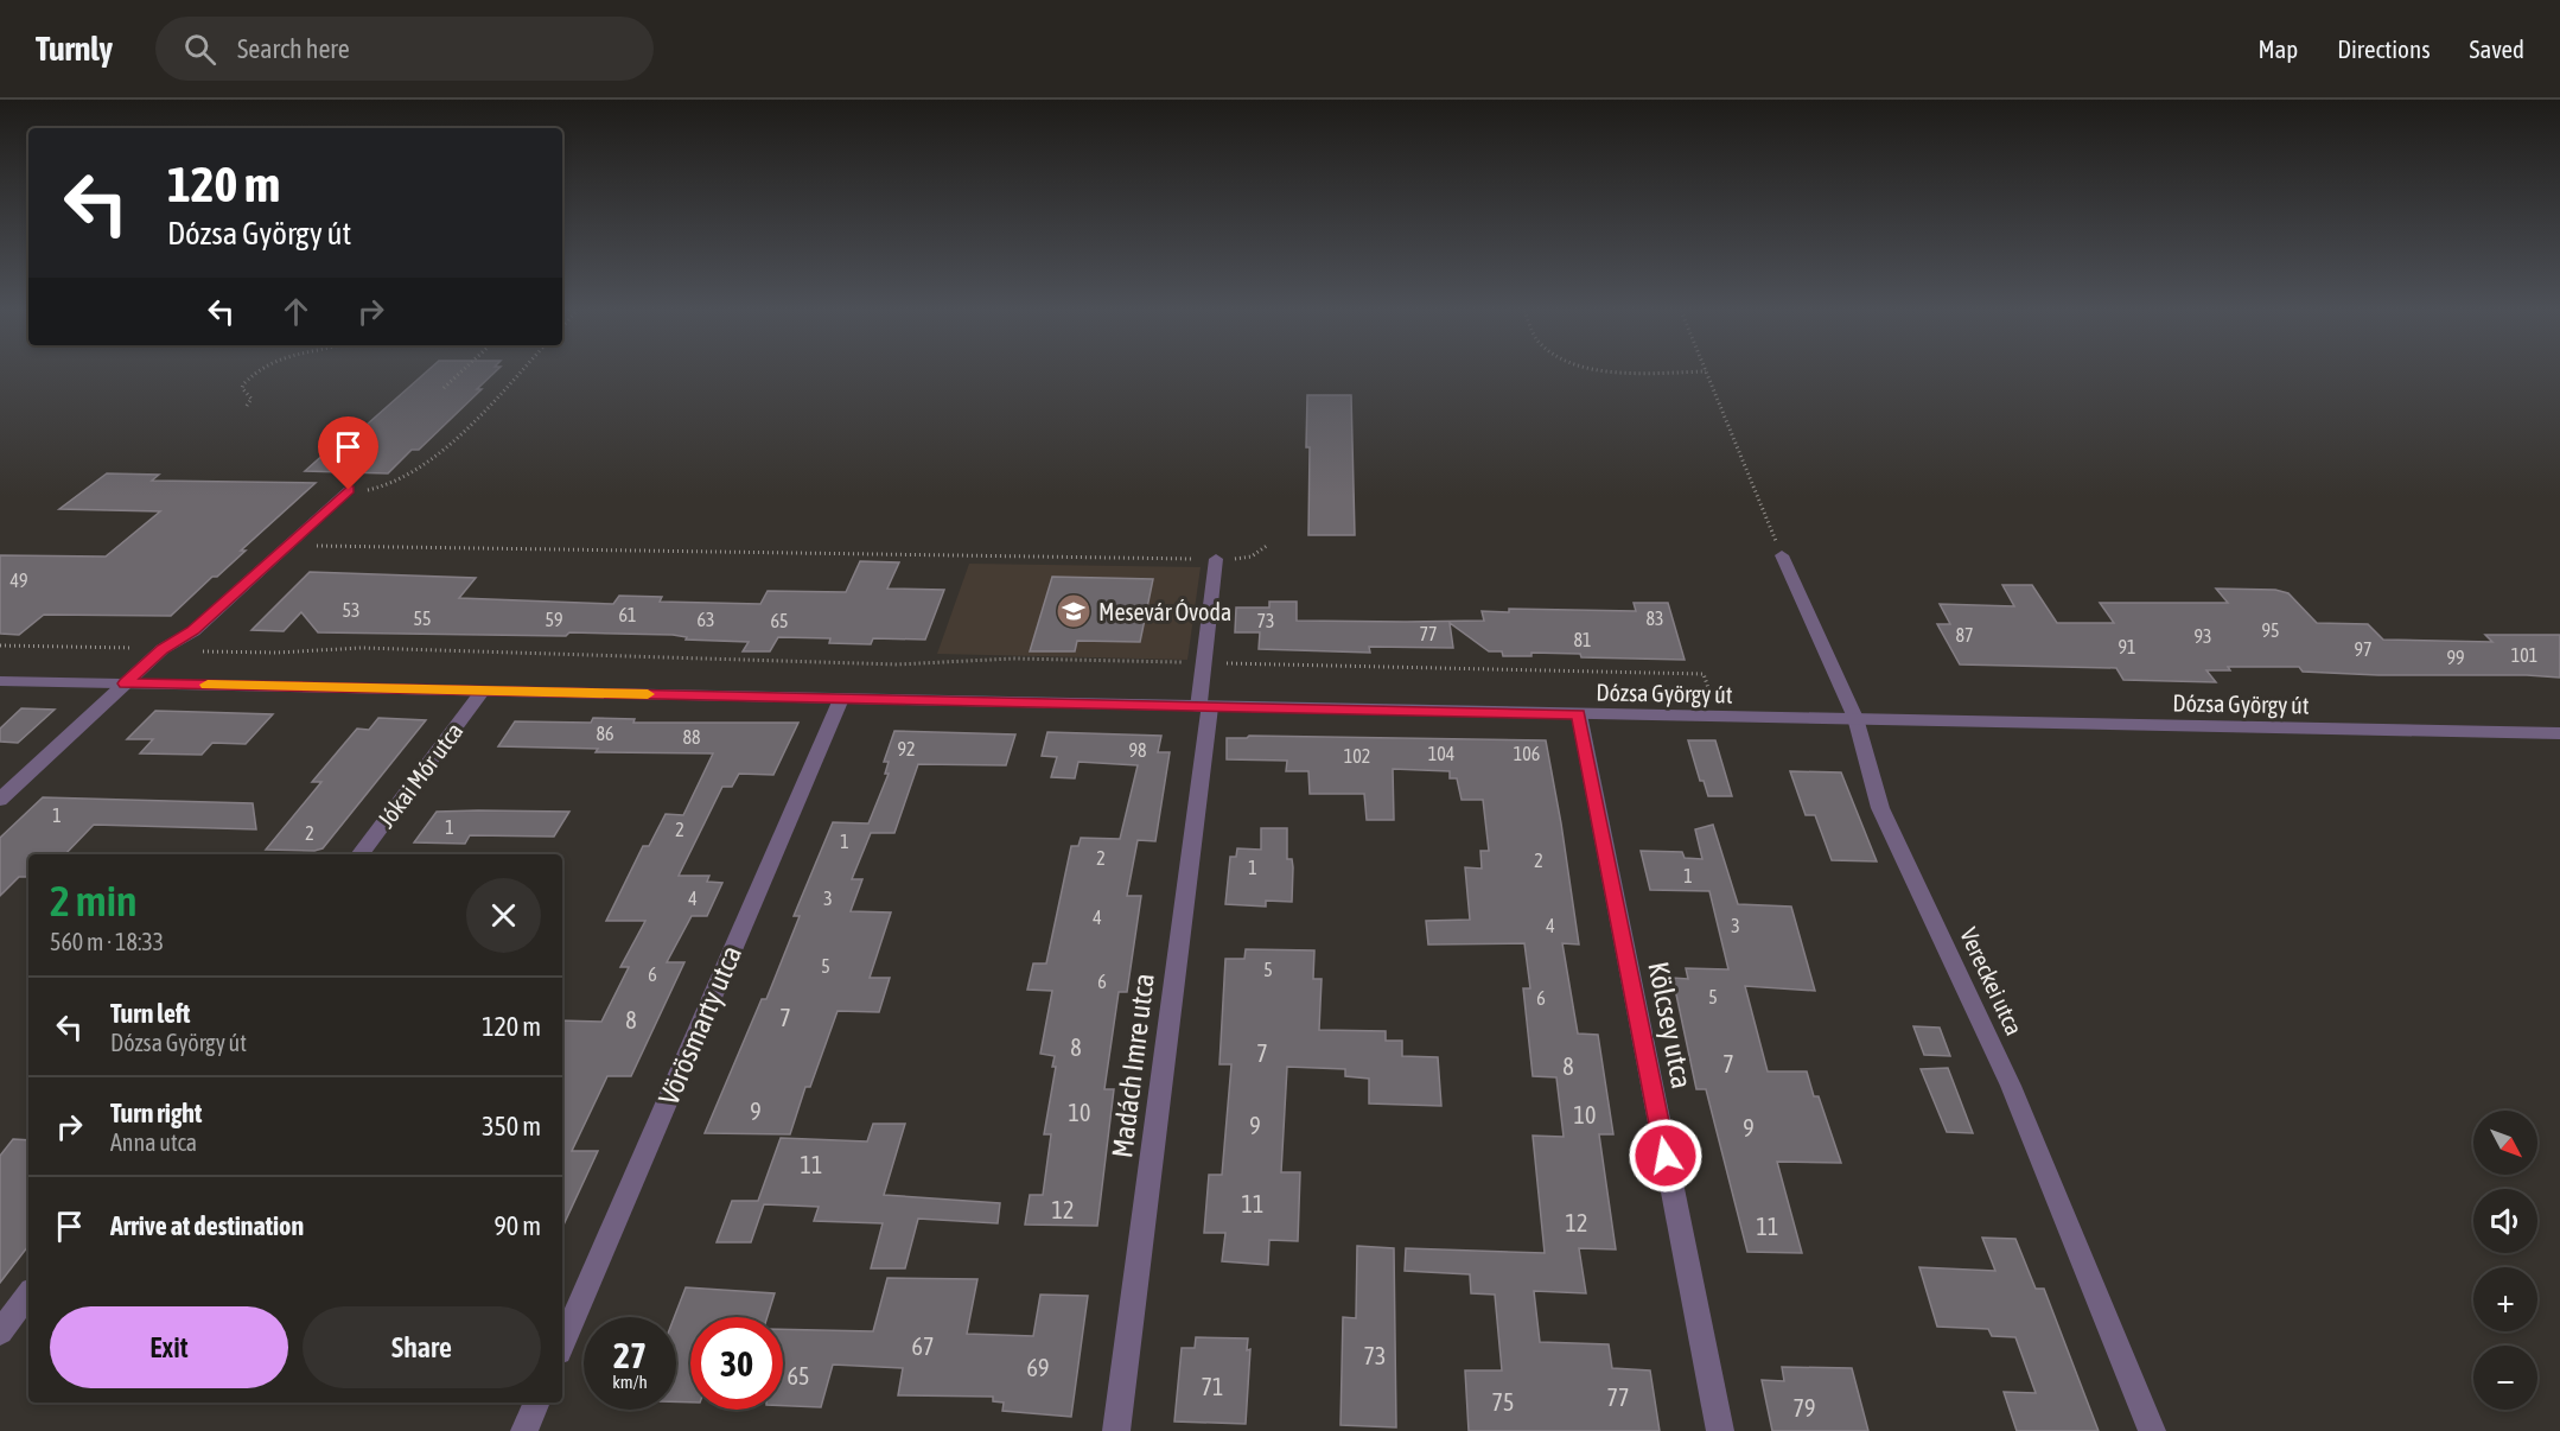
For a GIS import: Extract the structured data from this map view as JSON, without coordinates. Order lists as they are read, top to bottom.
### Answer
{
  "streets": {
    "street": [
      "Dózsa György út",
      "Jókai Mór utca",
      "Vereckei utca",
      "Vörösmarty utca",
      "Kölcsey utca",
      "Madách Imre utca"
    ]
  },
  "crossings": [
    ["Dózsa György út", "Jókai Mór utca"],
    ["Dózsa György út", "Vereckei utca"],
    ["Dózsa György út", "Vörösmarty utca"],
    ["Dózsa György út", "Kölcsey utca"],
    ["Dózsa György út", "Madách Imre utca"]
  ],
  "places": {
    "school or university": ["Mesevár Óvoda"]
  },
  "house_numbers": [
    "49",
    "53",
    "61",
    "55",
    "83",
    "59",
    "63",
    "65",
    "73",
    "95",
    "77",
    "87",
    "93",
    "81",
    "91",
    "97",
    "101",
    "99",
    "86",
    "88",
    "92",
    "98",
    "104",
    "106",
    "102",
    "1",
    "1",
    "2",
    "2",
    "1",
    "2",
    "2",
    "1",
    "1",
    "4",
    "3",
    "4",
    "4",
    "3",
    "5",
    "5",
    "6",
    "6",
    "5",
    "6",
    "7",
    "8",
    "8",
    "7",
    "7",
    "8",
    "9",
    "10",
    "10",
    "9",
    "9",
    "11",
    "11",
    "12",
    "12",
    "11",
    "67",
    "73",
    "69",
    "65",
    "71",
    "77",
    "75",
    "79"
  ],
  "north": "bottom right",
  "page": {
    "header": "Turnly",
    "search": "Search here",
    "nav": ["Map", "Directions", "Saved"],
    "turn": ["120 m", "Dózsa György út"],
    "heading": ["2 min", "560 m · 18:33"],
    "list": [
      {
        "name": "Turn left",
        "note": "Dózsa György út",
        "value": "120 m"
      },
      {
        "name": "Turn right",
        "note": "Anna utca",
        "value": "350 m"
      },
      {
        "name": "Arrive at destination",
        "value": "90 m"
      }
    ],
    "map_buttons": ["+", "−"],
    "buttons": ["Exit", "Share"],
    "speed": "27 km/h",
    "limit": "30"
  }
}
